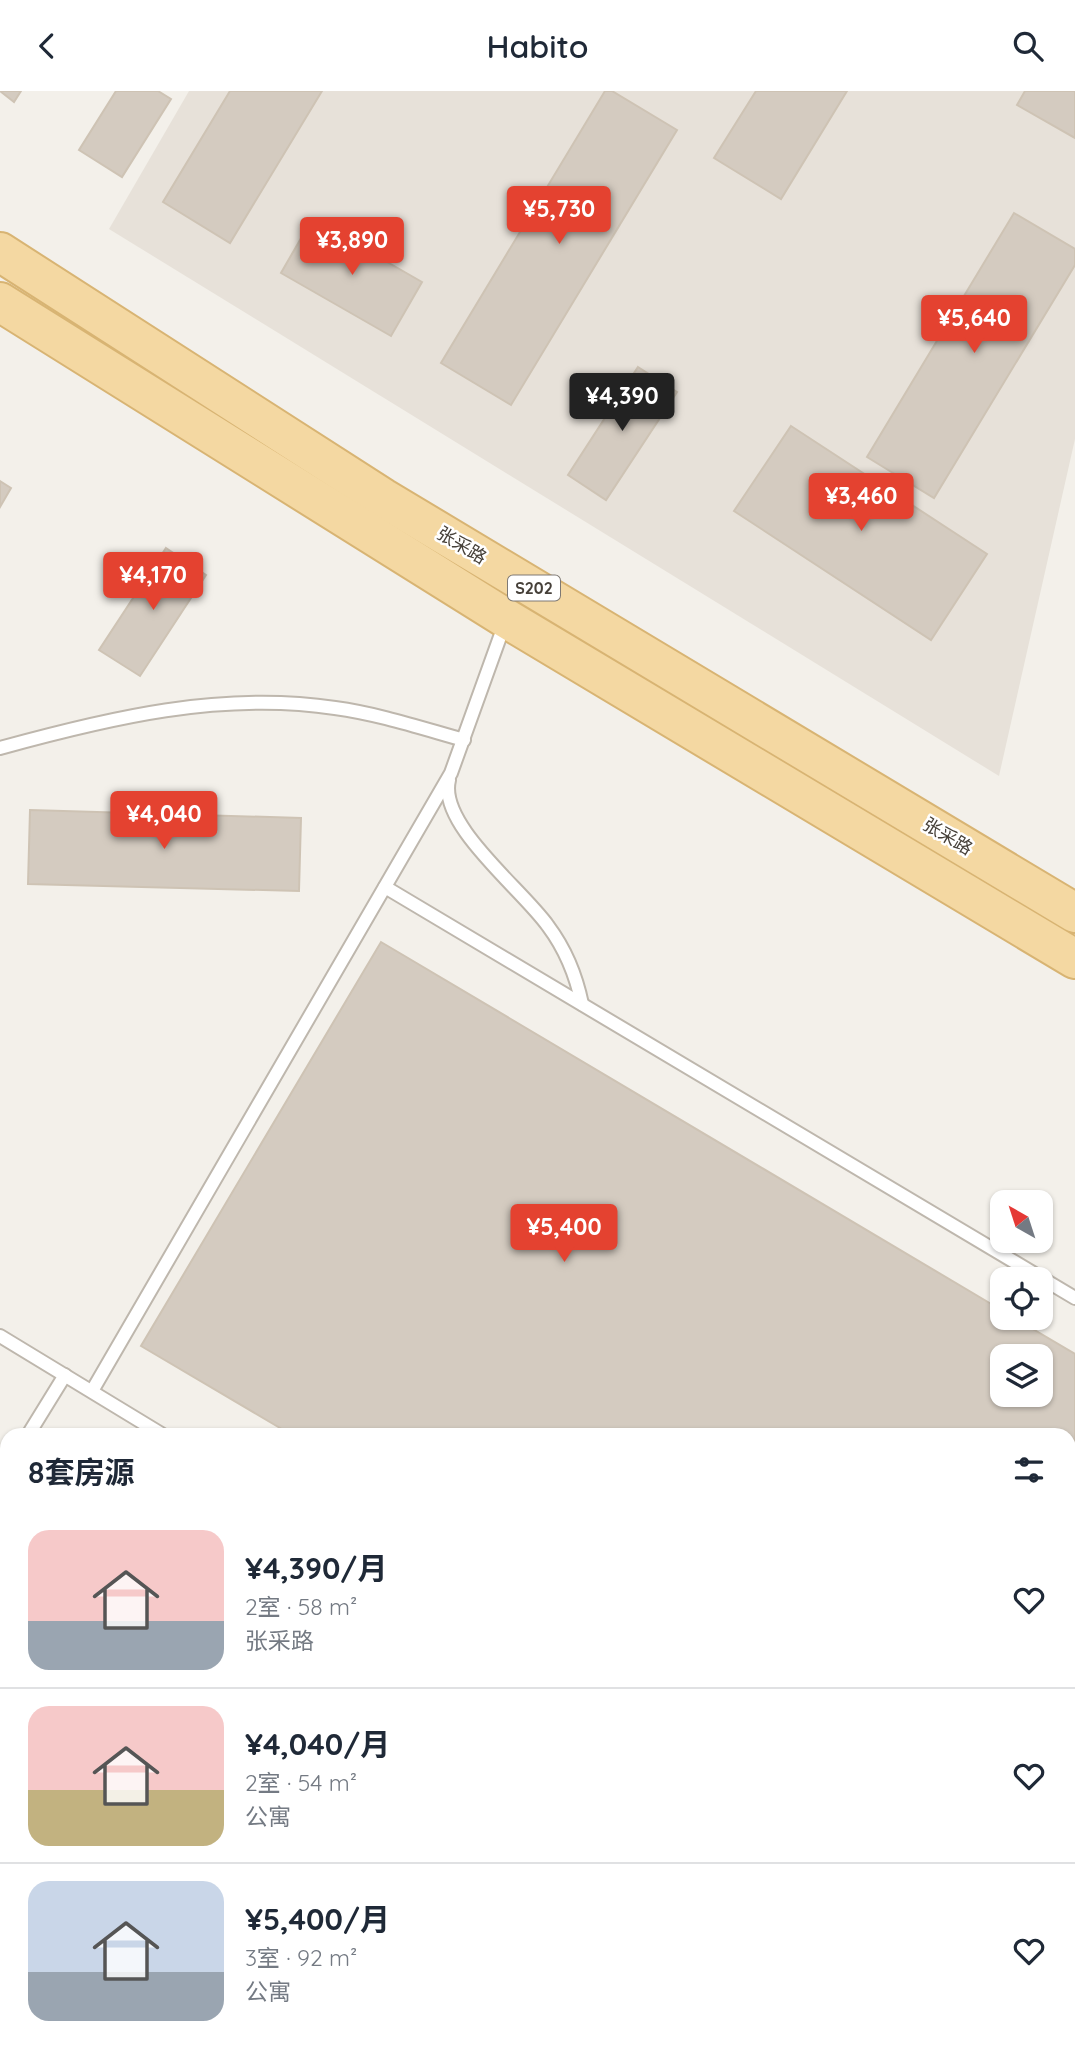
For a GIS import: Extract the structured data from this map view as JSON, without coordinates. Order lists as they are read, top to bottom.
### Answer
{
  "streets": {
    "main road": ["张采路", "S202"]
  },
  "north": "top left",
  "page": {
    "header": "Habito",
    "price": [
      "¥5,730",
      "¥3,890",
      "¥5,640",
      "¥4,390",
      "¥3,460",
      "¥4,170",
      "¥4,040",
      "¥5,400"
    ],
    "heading": "8套房源",
    "list": [
      {
        "name": "¥4,390/月",
        "note": "2室 · 58 m² · 张采路"
      },
      {
        "name": "¥4,040/月",
        "note": "2室 · 54 m² · 公寓"
      },
      {
        "name": "¥5,400/月",
        "note": "3室 · 92 m² · 公寓"
      }
    ]
  }
}
